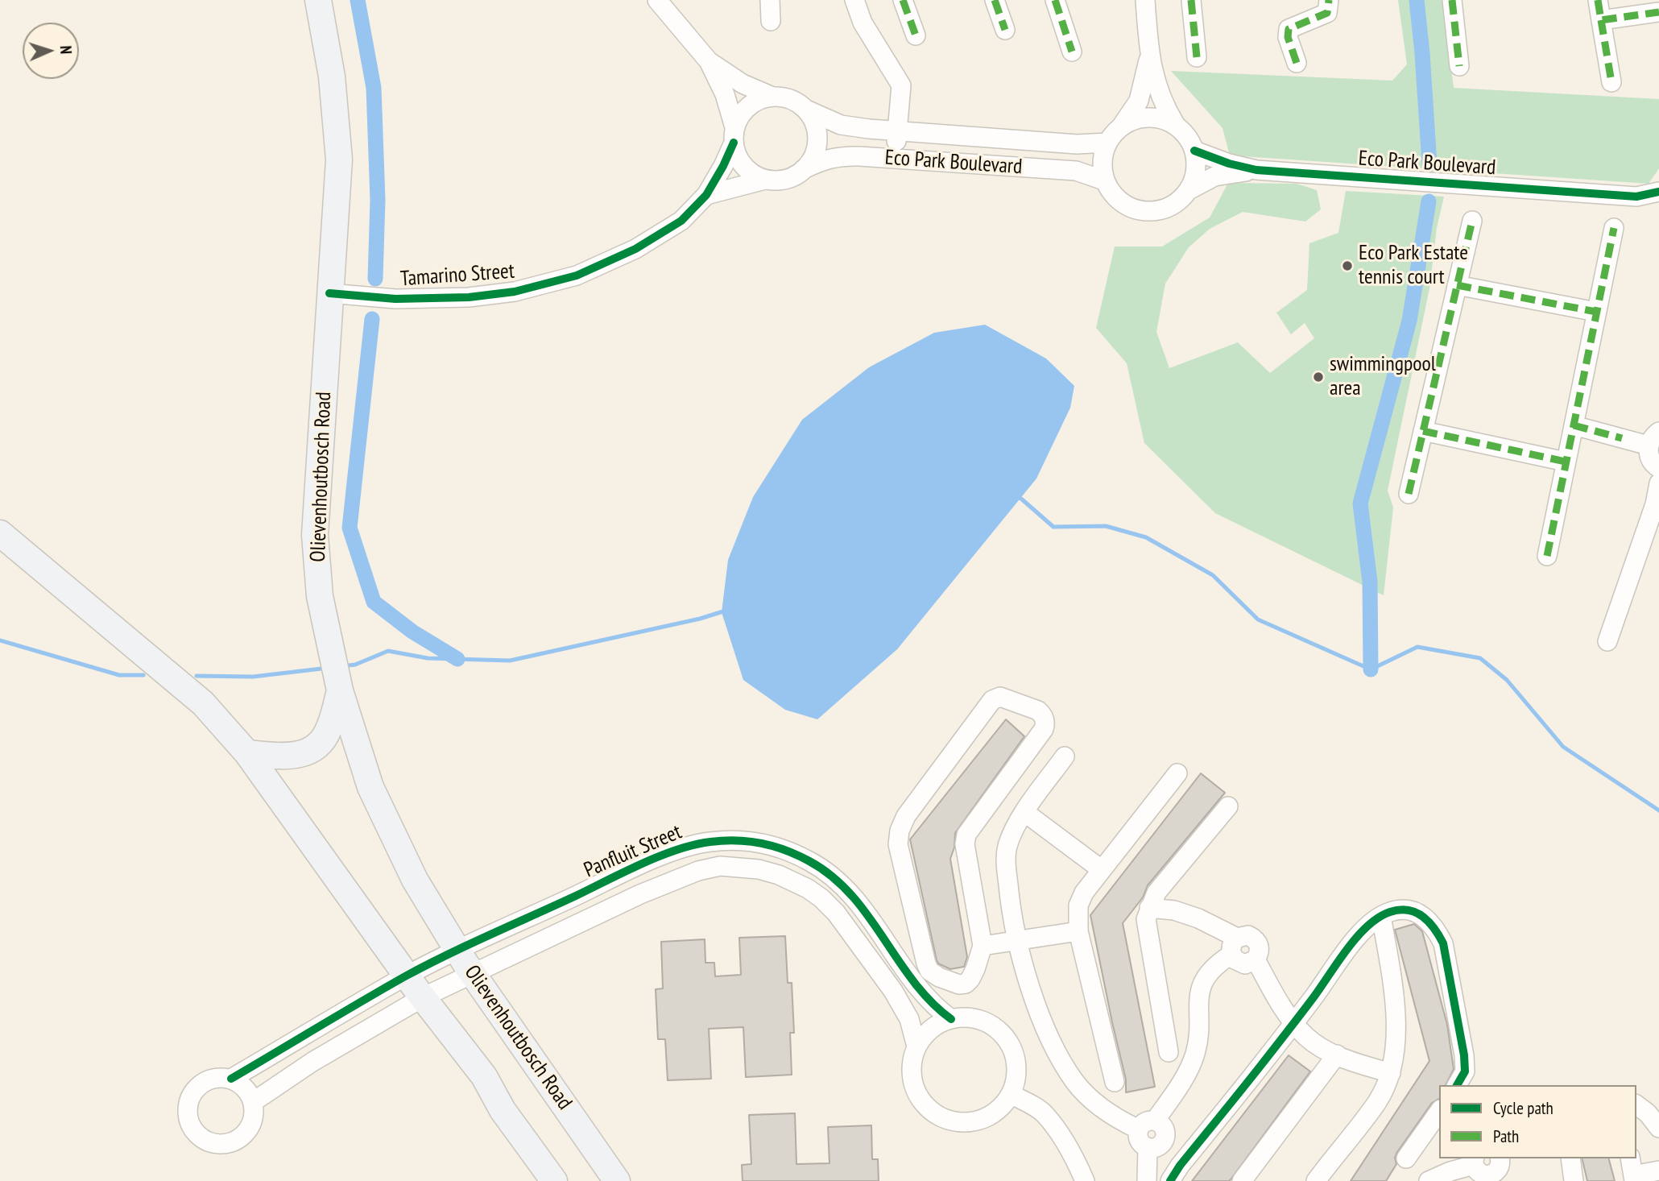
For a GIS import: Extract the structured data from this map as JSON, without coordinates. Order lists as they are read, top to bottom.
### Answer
{
  "streets": {
    "main road": ["Olievenhoutbosch Road"],
    "street": ["Eco Park Boulevard", "Tamarino Street", "Panfluit Street"]
  },
  "crossings": [
    ["Eco Park Boulevard", "Tamarino Street"],
    ["Tamarino Street", "Olievenhoutbosch Road"],
    ["Olievenhoutbosch Road", "Panfluit Street"]
  ],
  "places": ["Eco Park Estate tennis court", "swimmingpool area"],
  "legend": ["Cycle path", "Path"],
  "north": "right"
}
